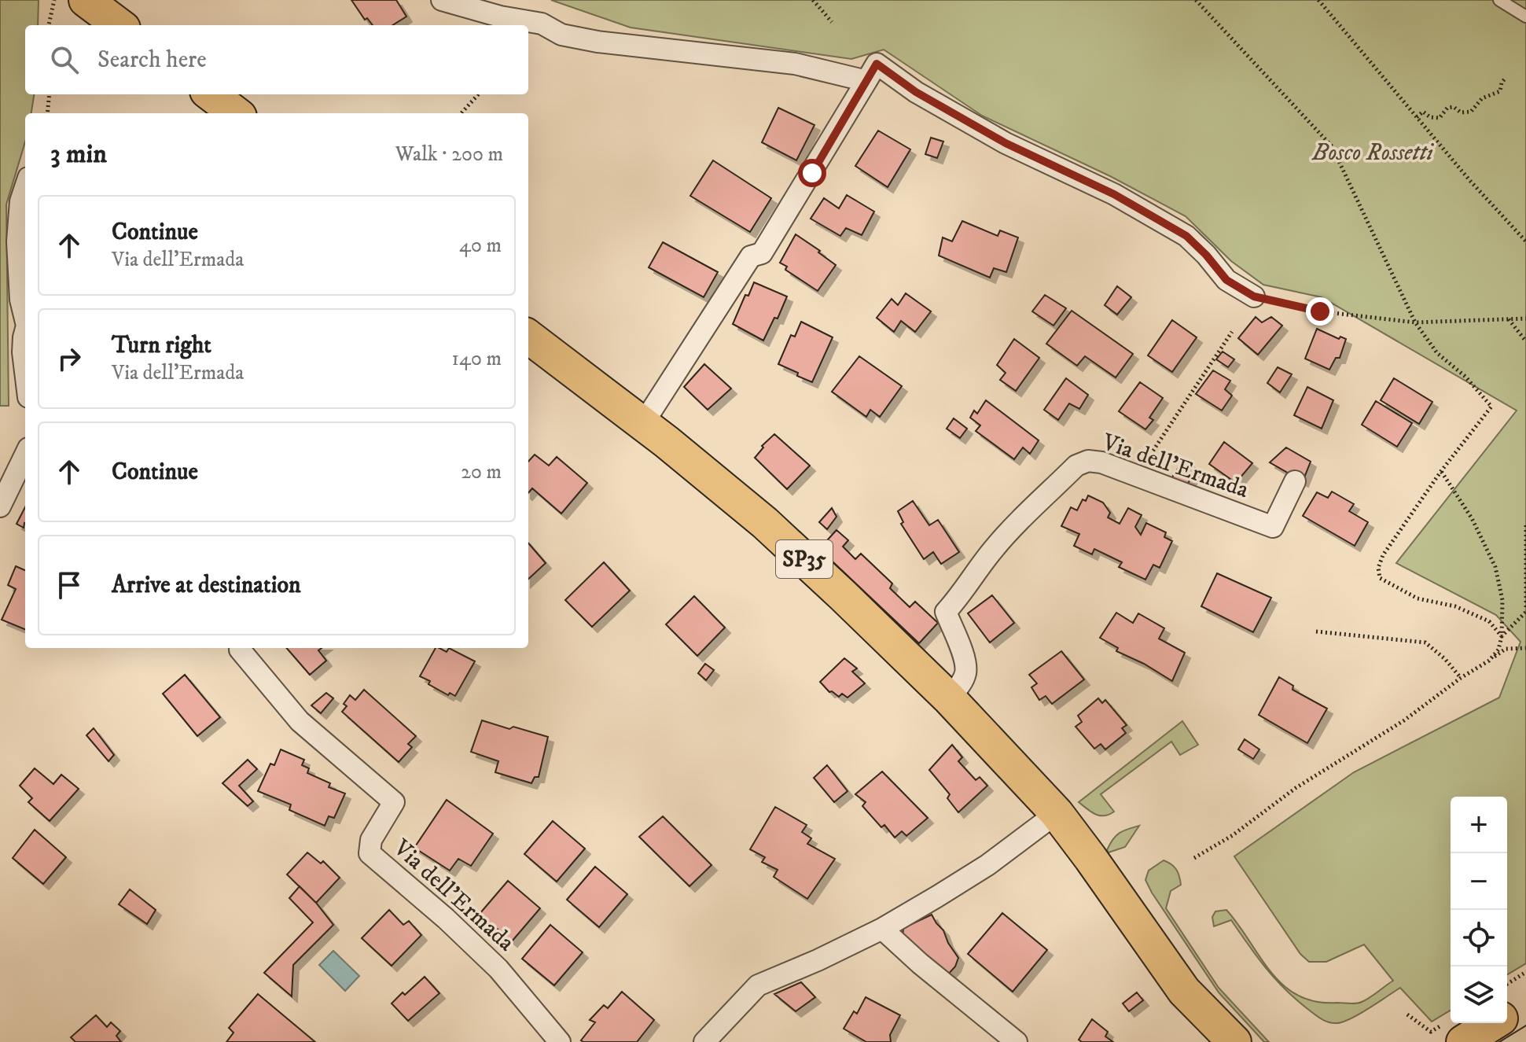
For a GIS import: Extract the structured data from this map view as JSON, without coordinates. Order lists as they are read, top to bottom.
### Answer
{
  "streets": {
    "main road": ["SP35"],
    "street": ["Via dell'Ermada"]
  },
  "crossings": [
    ["Via dell'Ermada", "SP35"]
  ],
  "parks": ["Bosco Rossetti"],
  "page": {
    "search": "Search here",
    "heading": ["3 min", "Walk · 200 m"],
    "list": [
      ["Continue", "Via dell'Ermada", "40 m"],
      ["Turn right", "Via dell'Ermada", "140 m"],
      ["Continue", "20 m"],
      "Arrive at destination"
    ],
    "map_buttons": ["+", "−"]
  }
}
